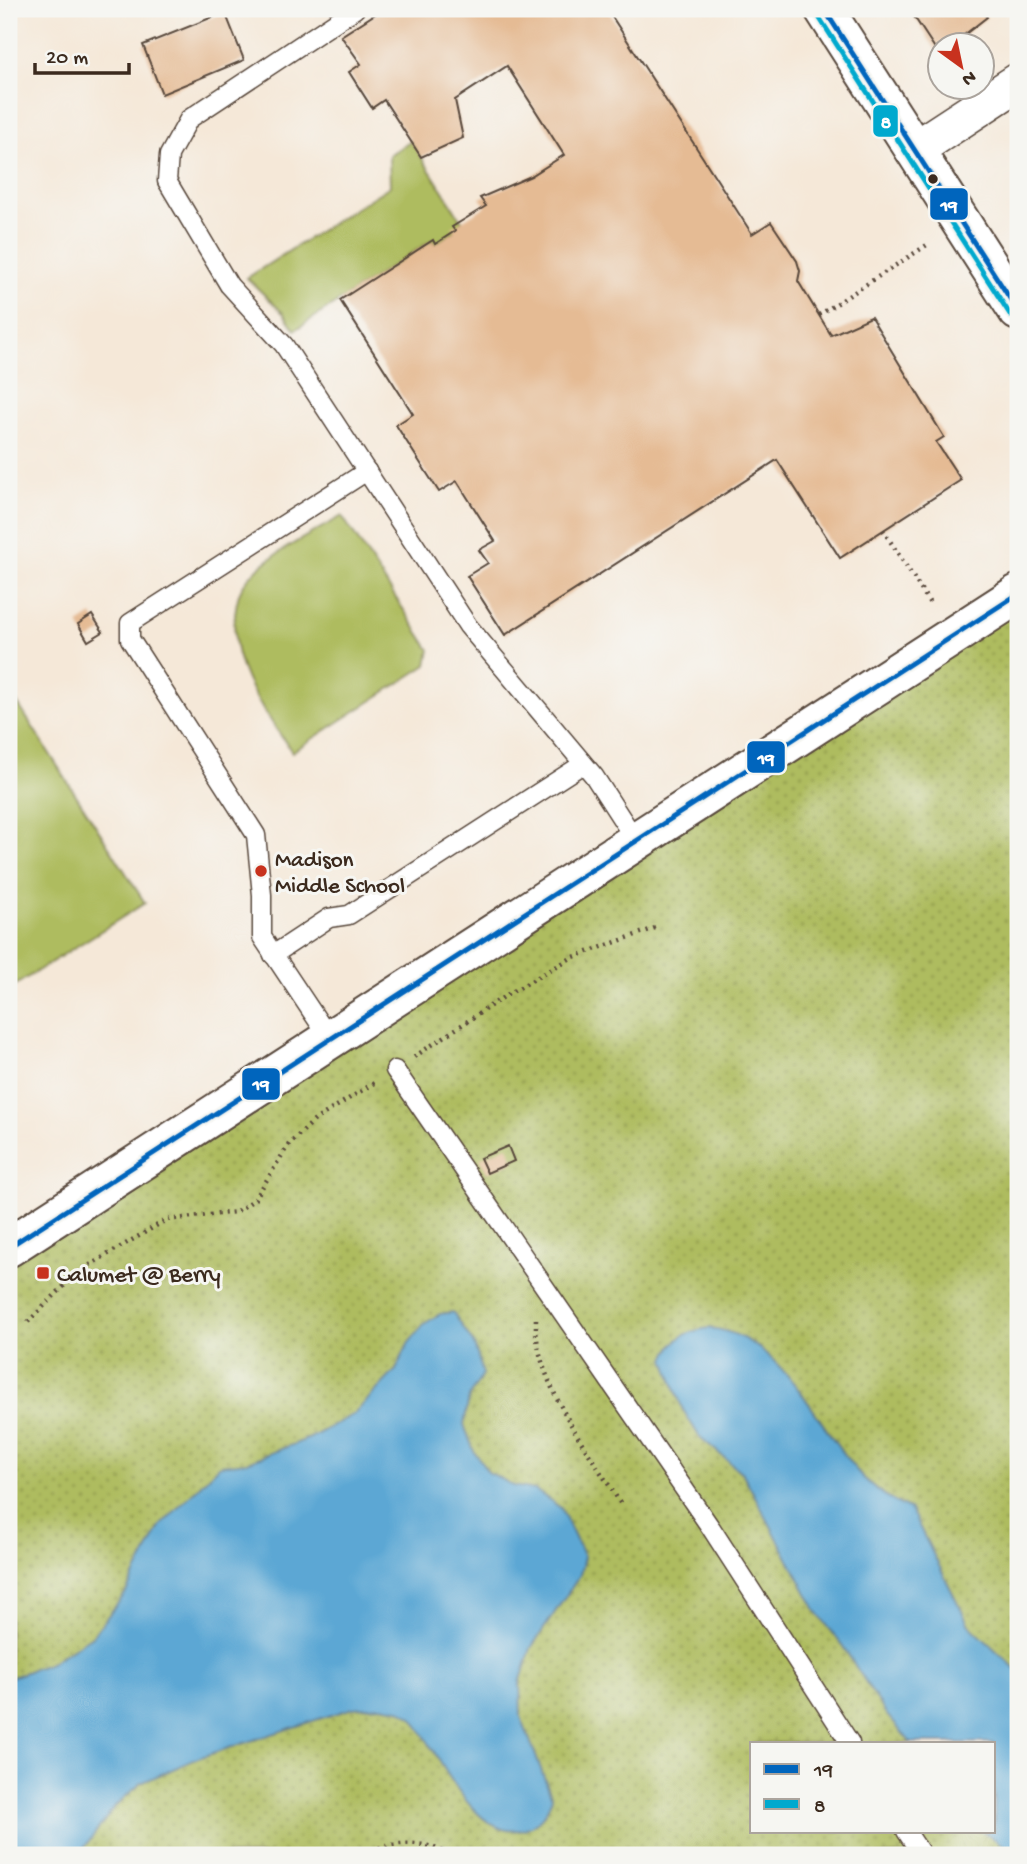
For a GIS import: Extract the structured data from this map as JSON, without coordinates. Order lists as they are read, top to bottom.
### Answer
{
  "places": {
    "other": ["Madison Middle School"],
    "transit": ["Calumet @ Berry"]
  },
  "lines": ["transit line 19", "transit line 8"],
  "legend": ["19", "8"],
  "scale_bar": "20 m",
  "north": "bottom right"
}
